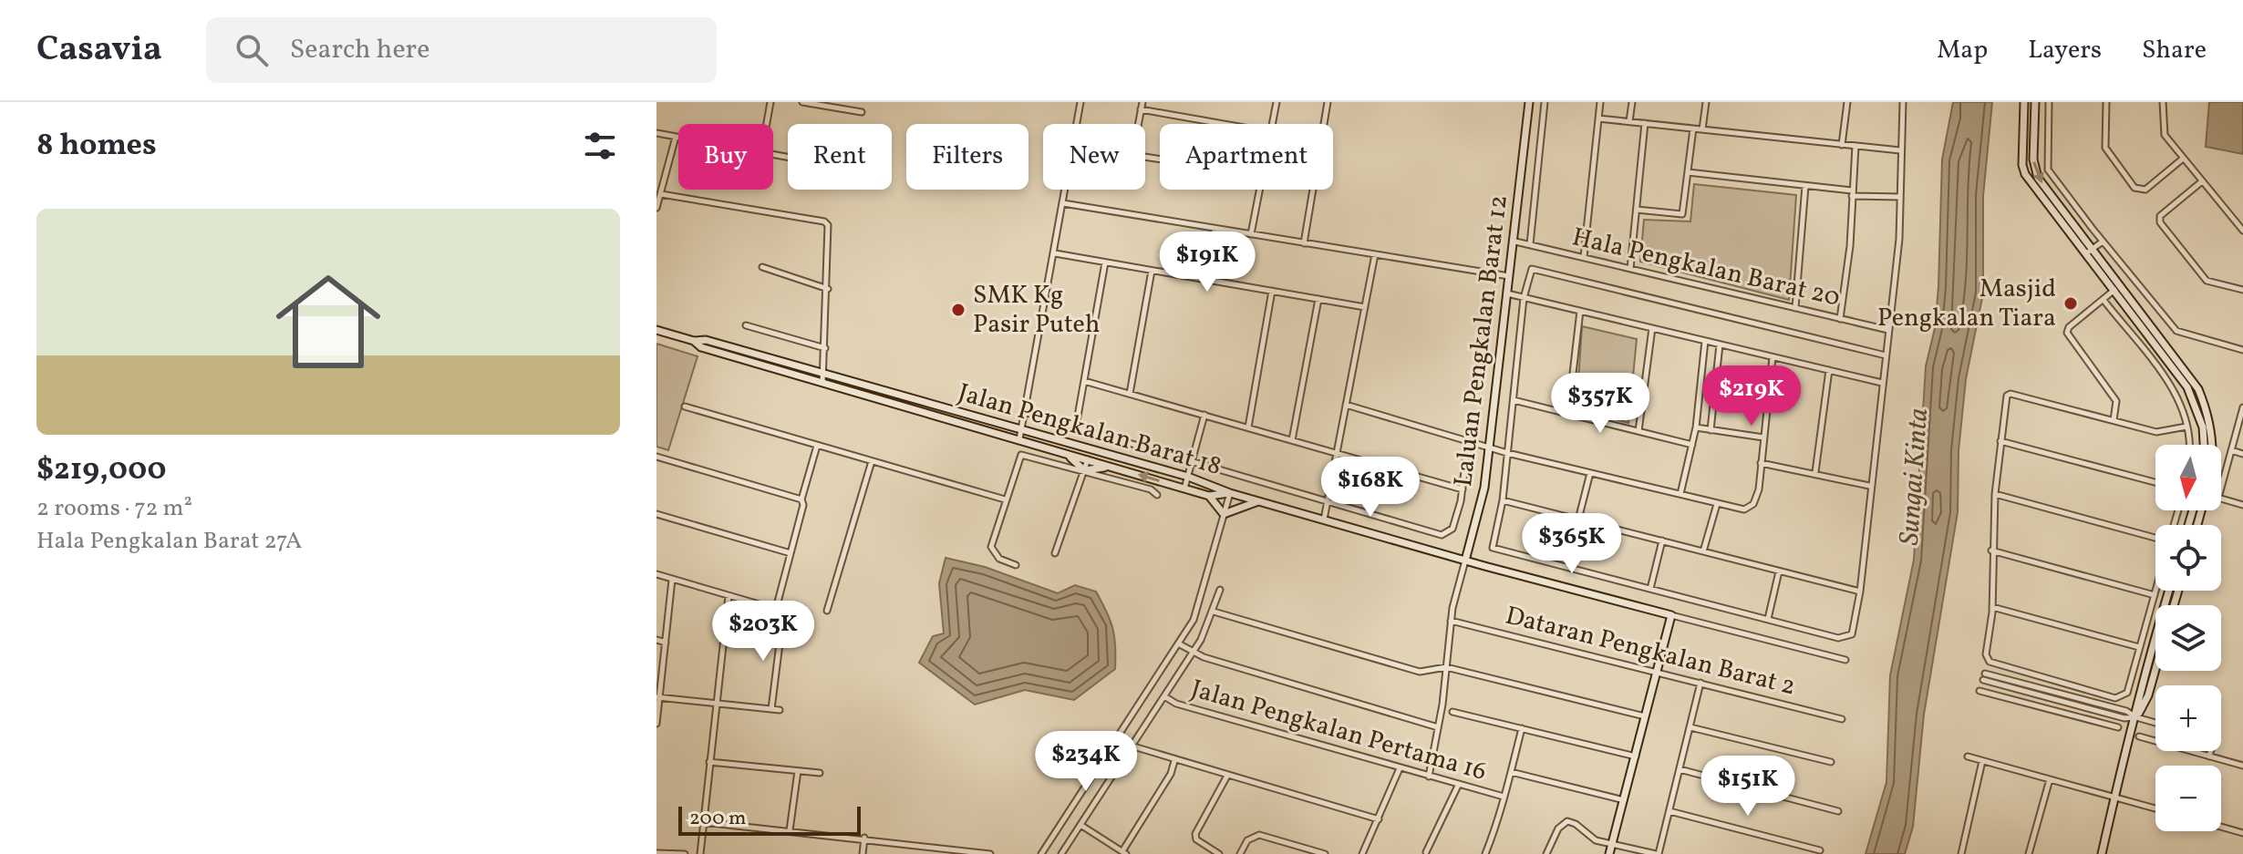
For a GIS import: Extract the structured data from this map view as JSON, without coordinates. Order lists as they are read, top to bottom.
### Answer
{
  "streets": {
    "street": [
      "Hala Pengkalan Barat 20",
      "Laluan Pengkalan Barat 12",
      "Jalan Pengkalan Barat 18",
      "Dataran Pengkalan Barat 2",
      "Jalan Pengkalan Pertama 16"
    ]
  },
  "crossings": [
    ["Hala Pengkalan Barat 20", "Laluan Pengkalan Barat 12"],
    ["Laluan Pengkalan Barat 12", "Dataran Pengkalan Barat 2"],
    ["Laluan Pengkalan Barat 12", "Jalan Pengkalan Pertama 16"]
  ],
  "water": ["Sungai Kinta"],
  "places": ["Masjid Pengkalan Tiara", "SMK Kg Pasir Puteh"],
  "scale_bar": "200 m",
  "north": "bottom",
  "page": {
    "header": "Casavia",
    "search": "Search here",
    "nav": ["Map", "Layers", "Share"],
    "heading": "8 homes",
    "chip": [
      "Buy",
      "Rent",
      "Filters",
      "New",
      "Apartment"
    ],
    "list": [
      {
        "name": "$219,000",
        "note": "2 rooms · 72 m² · Hala Pengkalan Barat 27A"
      }
    ],
    "price": [
      "$191K",
      "$219K",
      "$357K",
      "$168K",
      "$365K",
      "$203K",
      "$234K",
      "$151K"
    ],
    "map_buttons": ["+", "−"],
    "scale": "200 m"
  }
}
